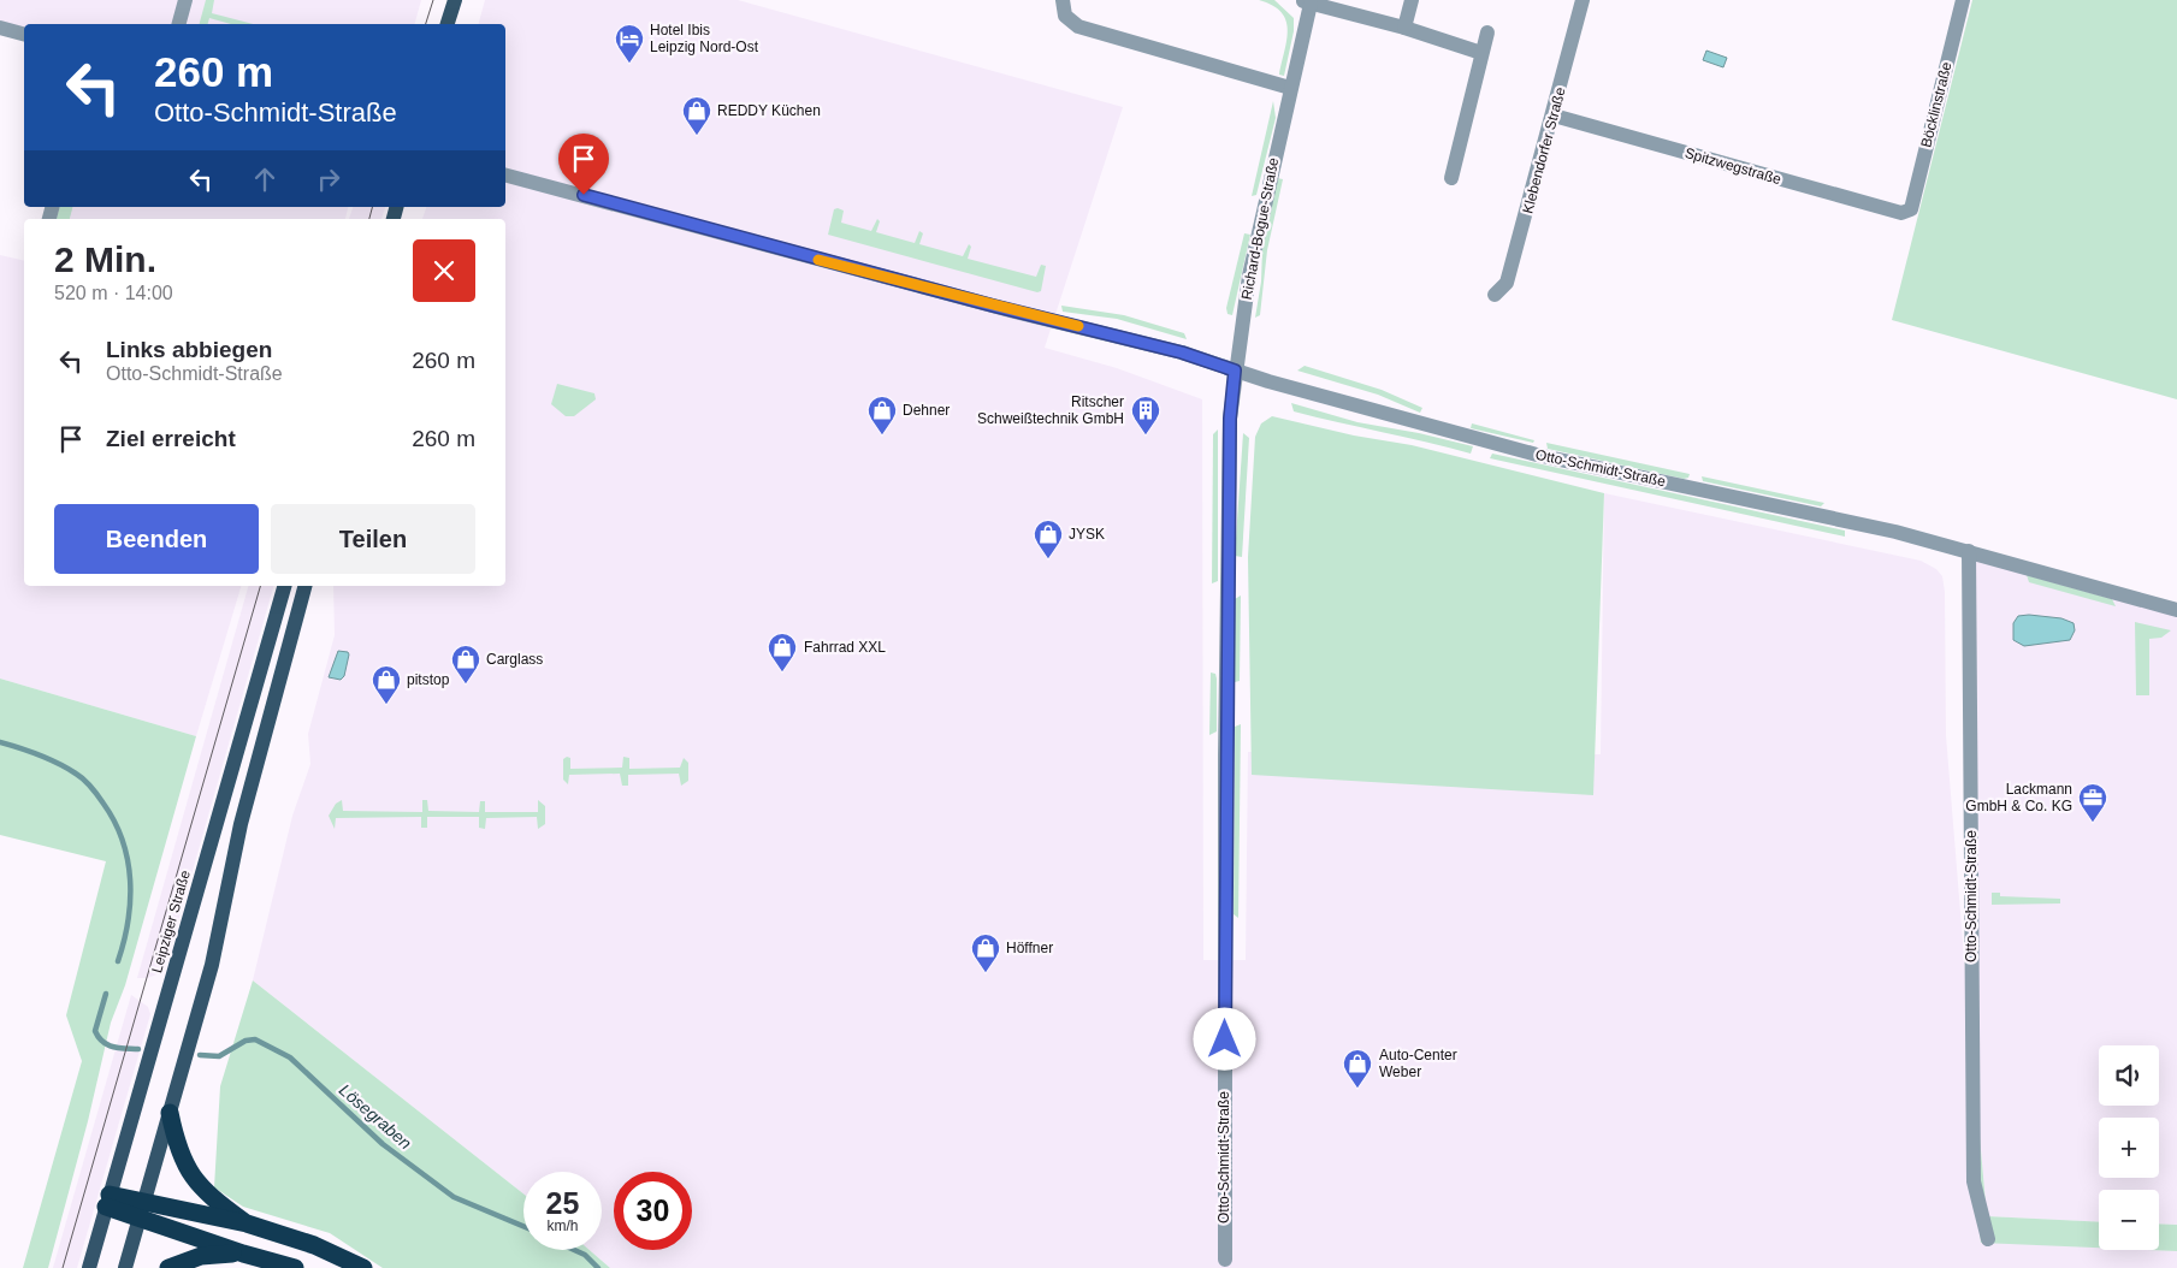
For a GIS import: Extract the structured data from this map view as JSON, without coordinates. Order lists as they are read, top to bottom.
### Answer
{
  "streets": {
    "main road": ["Leipziger Straße"],
    "street": [
      "Böcklinstraße",
      "Klebendorfer Straße",
      "Spitzwegstraße",
      "Richard-Bogue-Straße",
      "Otto-Schmidt-Straße"
    ]
  },
  "crossings": [
    ["Böcklinstraße", "Spitzwegstraße"],
    ["Klebendorfer Straße", "Spitzwegstraße"],
    ["Richard-Bogue-Straße", "Otto-Schmidt-Straße"]
  ],
  "water": ["Lösegraben"],
  "places": {
    "hotel": ["Hotel Ibis Leipzig Nord-Ost"],
    "shop": [
      "REDDY Küchen",
      "Dehner",
      "JYSK",
      "Fahrrad XXL",
      "Carglass",
      "pitstop",
      "Höffner",
      "Auto-Center Weber"
    ],
    "building": ["Ritscher Schweißtechnik GmbH"],
    "office": ["Lackmann GmbH & Co. KG"]
  },
  "page": {
    "turn": ["260 m", "Otto-Schmidt-Straße"],
    "heading": ["2 Min.", "520 m · 14:00"],
    "list": [
      {
        "name": "Links abbiegen",
        "note": "Otto-Schmidt-Straße",
        "value": "260 m"
      },
      {
        "name": "Ziel erreicht",
        "value": "260 m"
      }
    ],
    "buttons": ["Beenden", "Teilen"],
    "map_buttons": ["+", "−"],
    "speed": "25 km/h",
    "limit": "30"
  }
}
